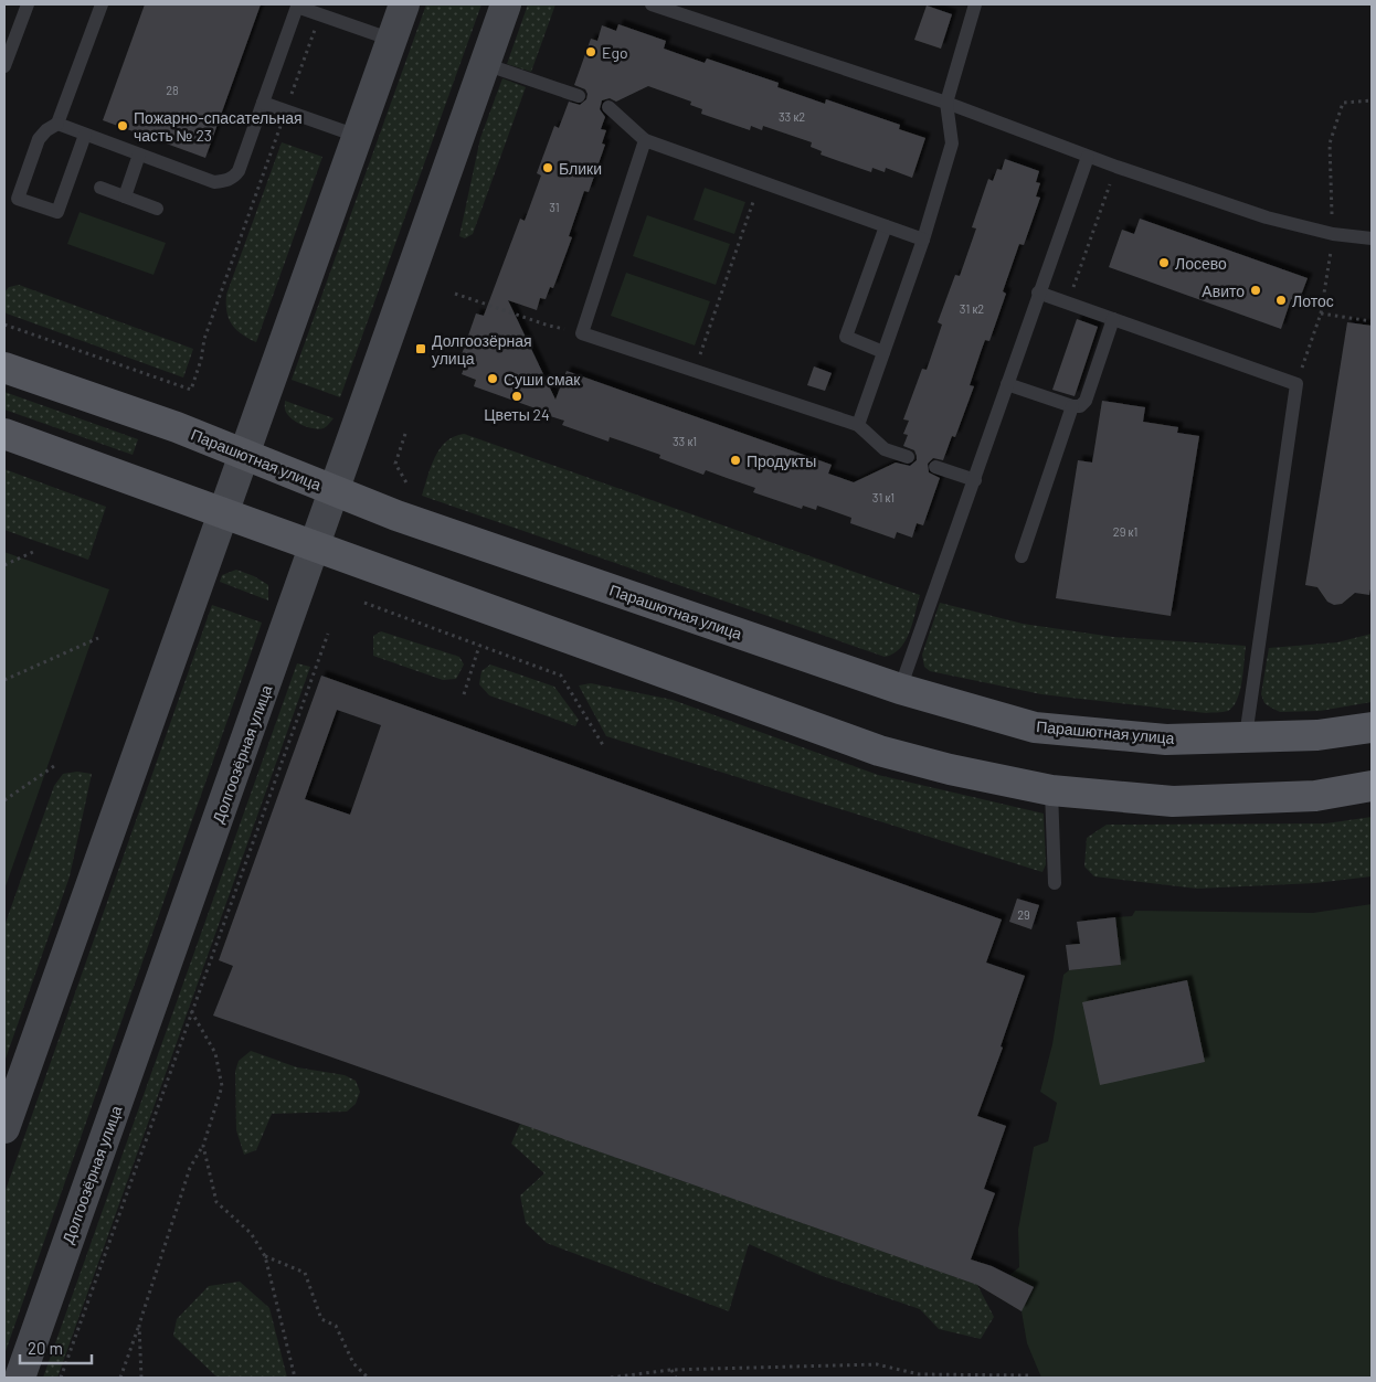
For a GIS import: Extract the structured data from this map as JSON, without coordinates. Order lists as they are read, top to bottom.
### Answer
{
  "streets": {
    "main road": ["Парашютная улица", "Долгоозёрная улица"]
  },
  "crossings": [
    ["Парашютная улица", "Долгоозёрная улица"]
  ],
  "places": {
    "other": [
      "Ego",
      "Пожарно-спасательная часть № 23",
      "Блики",
      "Лосево",
      "Авито",
      "Лотос",
      "Суши смак",
      "Цветы 24",
      "Продукты"
    ],
    "transit": ["Долгоозёрная улица"]
  },
  "house_numbers": [
    "28",
    "33 к2",
    "31",
    "31 к2",
    "33 к1",
    "31 к1",
    "29 к1",
    "29"
  ],
  "scale_bar": "20 m"
}
